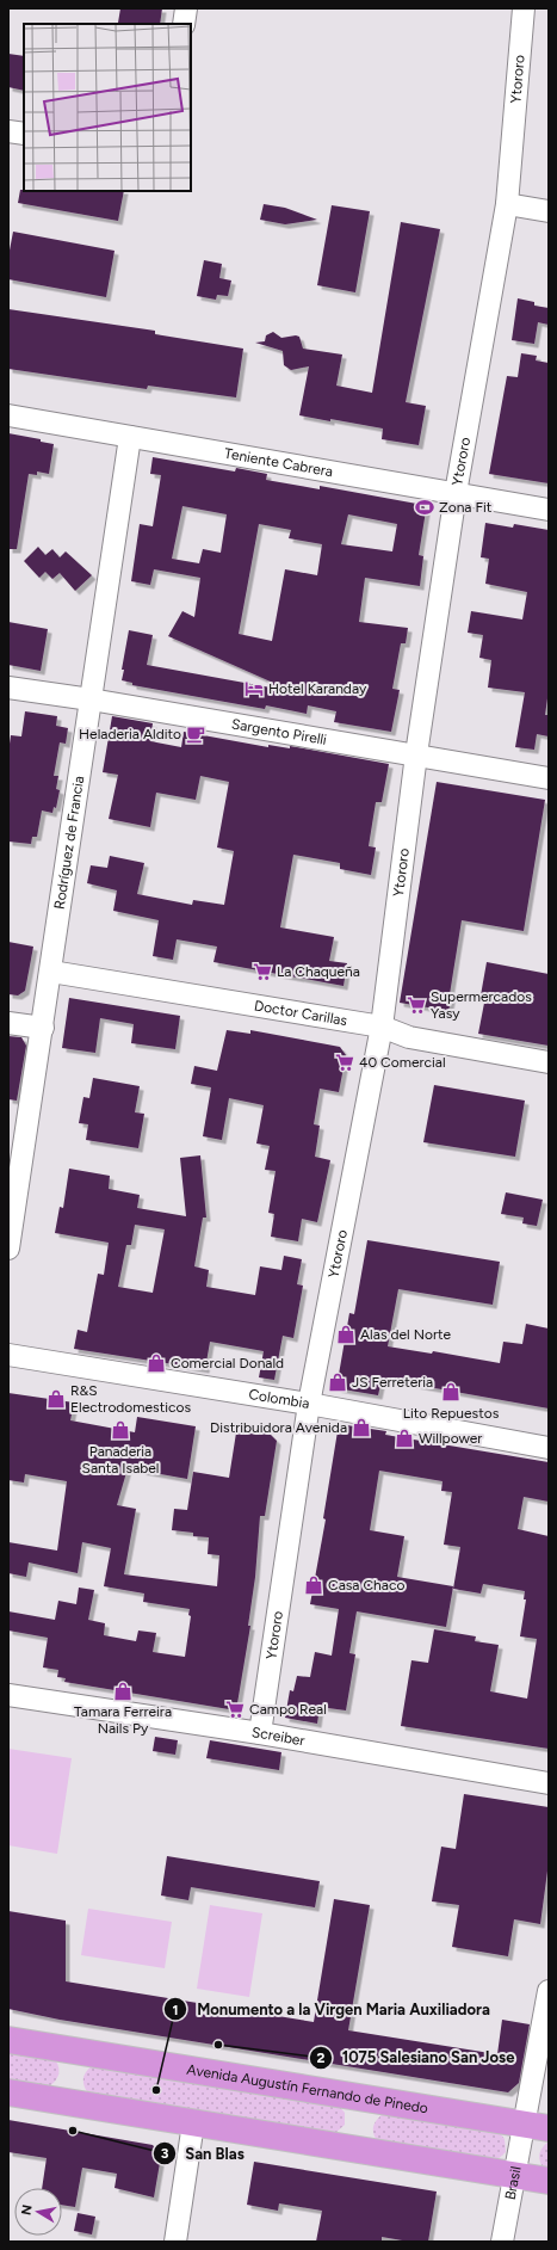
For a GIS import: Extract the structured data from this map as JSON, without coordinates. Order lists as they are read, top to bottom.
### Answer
{
  "streets": {
    "highway": ["Avenida Augustín Fernando de Pinedo"],
    "street": [
      "Ytororo",
      "Teniente Cabrera",
      "Sargento Pirelli",
      "Rodríguez de Francia",
      "Doctor Carillas",
      "Colombia",
      "Screiber",
      "Brasil"
    ]
  },
  "crossings": [
    ["Ytororo", "Teniente Cabrera"],
    ["Ytororo", "Sargento Pirelli"],
    ["Ytororo", "Doctor Carillas"],
    ["Ytororo", "Colombia"],
    ["Ytororo", "Screiber"],
    ["Teniente Cabrera", "Rodríguez de Francia"],
    ["Sargento Pirelli", "Rodríguez de Francia"],
    ["Rodríguez de Francia", "Doctor Carillas"],
    ["Avenida Augustín Fernando de Pinedo", "Brasil"]
  ],
  "places": {
    "sports": ["Zona Fit"],
    "hotel": ["Hotel Karanday"],
    "cafe": ["Heladeria Aldito"],
    "supermarket": [
      "La Chaqueña",
      "Supermercados Yasy",
      "40 Comercial",
      "Campo Real"
    ],
    "shop": [
      "Alas del Norte",
      "Comercial Donald",
      "JS Ferreteria",
      "Lito Repuestos",
      "R&S Electrodomesticos",
      "Distribuidora Avenida",
      "Panaderia Santa Isabel",
      "Willpower",
      "Casa Chaco",
      "Tamara Ferreira Nails Py"
    ],
    "other": ["1075 Salesiano San Jose", "Monumento a la Virgen Maria Auxiliadora", "San Blas"]
  },
  "north": "left"
}
